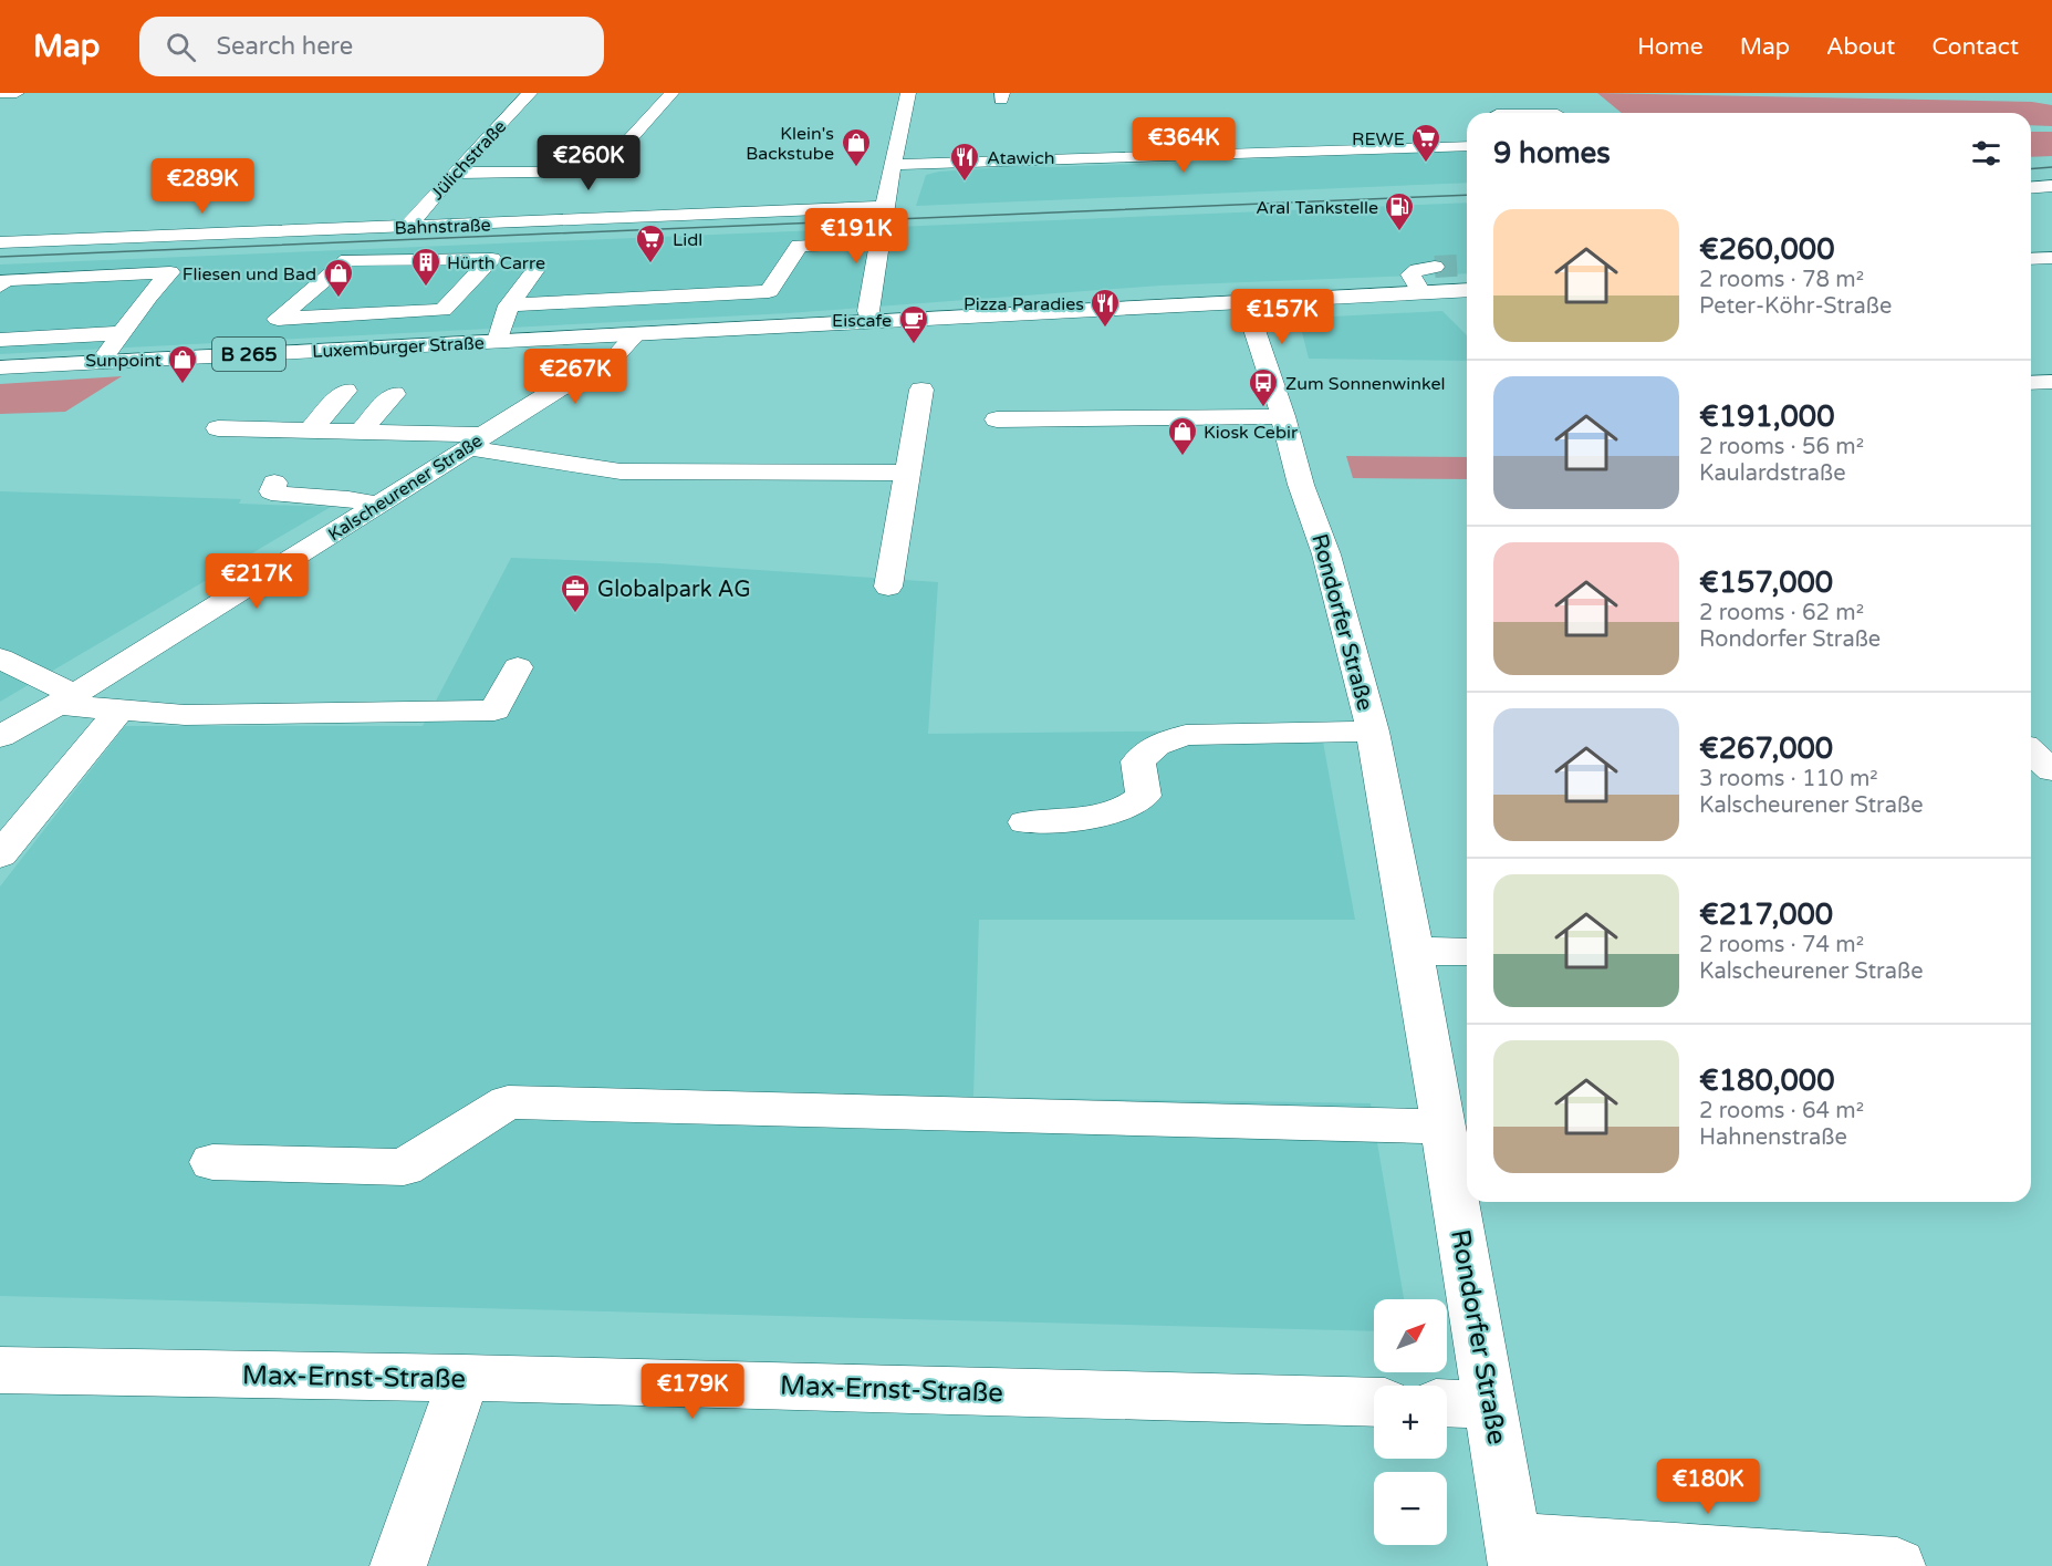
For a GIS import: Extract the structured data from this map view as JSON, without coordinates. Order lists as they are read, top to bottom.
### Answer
{
  "streets": {
    "street": [
      "Jülichstraße",
      "Bahnstraße",
      "Luxemburger Straße",
      "B 265",
      "Kalscheurener Straße",
      "Rondorfer Straße",
      "Max-Ernst-Straße"
    ]
  },
  "crossings": [
    ["Jülichstraße", "Bahnstraße"],
    ["Luxemburger Straße", "Kalscheurener Straße"],
    ["Luxemburger Straße", "Rondorfer Straße"]
  ],
  "places": {
    "supermarket": ["REWE", "Lidl"],
    "shop": [
      "Klein's Backstube",
      "Fliesen und Bad",
      "Sunpoint",
      "Kiosk Cebir"
    ],
    "restaurant": ["Atawich", "Pizza Paradies"],
    "fuel station": ["Aral Tankstelle"],
    "building": ["Hürth Carre"],
    "cafe": ["Eiscafe"],
    "bus stop": ["Zum Sonnenwinkel"],
    "office": ["Globalpark AG"]
  },
  "north": "top right",
  "page": {
    "header": "Map",
    "search": "Search here",
    "nav": [
      "Home",
      "Map",
      "About",
      "Contact"
    ],
    "heading": "9 homes",
    "price": [
      "€364K",
      "€260K",
      "€289K",
      "€191K",
      "€157K",
      "€267K",
      "€217K",
      "€179K",
      "€180K"
    ],
    "list": [
      {
        "name": "€260,000",
        "note": "2 rooms · 78 m² · Peter-Köhr-Straße"
      },
      {
        "name": "€191,000",
        "note": "2 rooms · 56 m² · Kaulardstraße"
      },
      {
        "name": "€157,000",
        "note": "2 rooms · 62 m² · Rondorfer Straße"
      },
      {
        "name": "€267,000",
        "note": "3 rooms · 110 m² · Kalscheurener Straße"
      },
      {
        "name": "€217,000",
        "note": "2 rooms · 74 m² · Kalscheurener Straße"
      },
      {
        "name": "€180,000",
        "note": "2 rooms · 64 m² · Hahnenstraße"
      }
    ],
    "map_buttons": ["+", "−"]
  }
}
